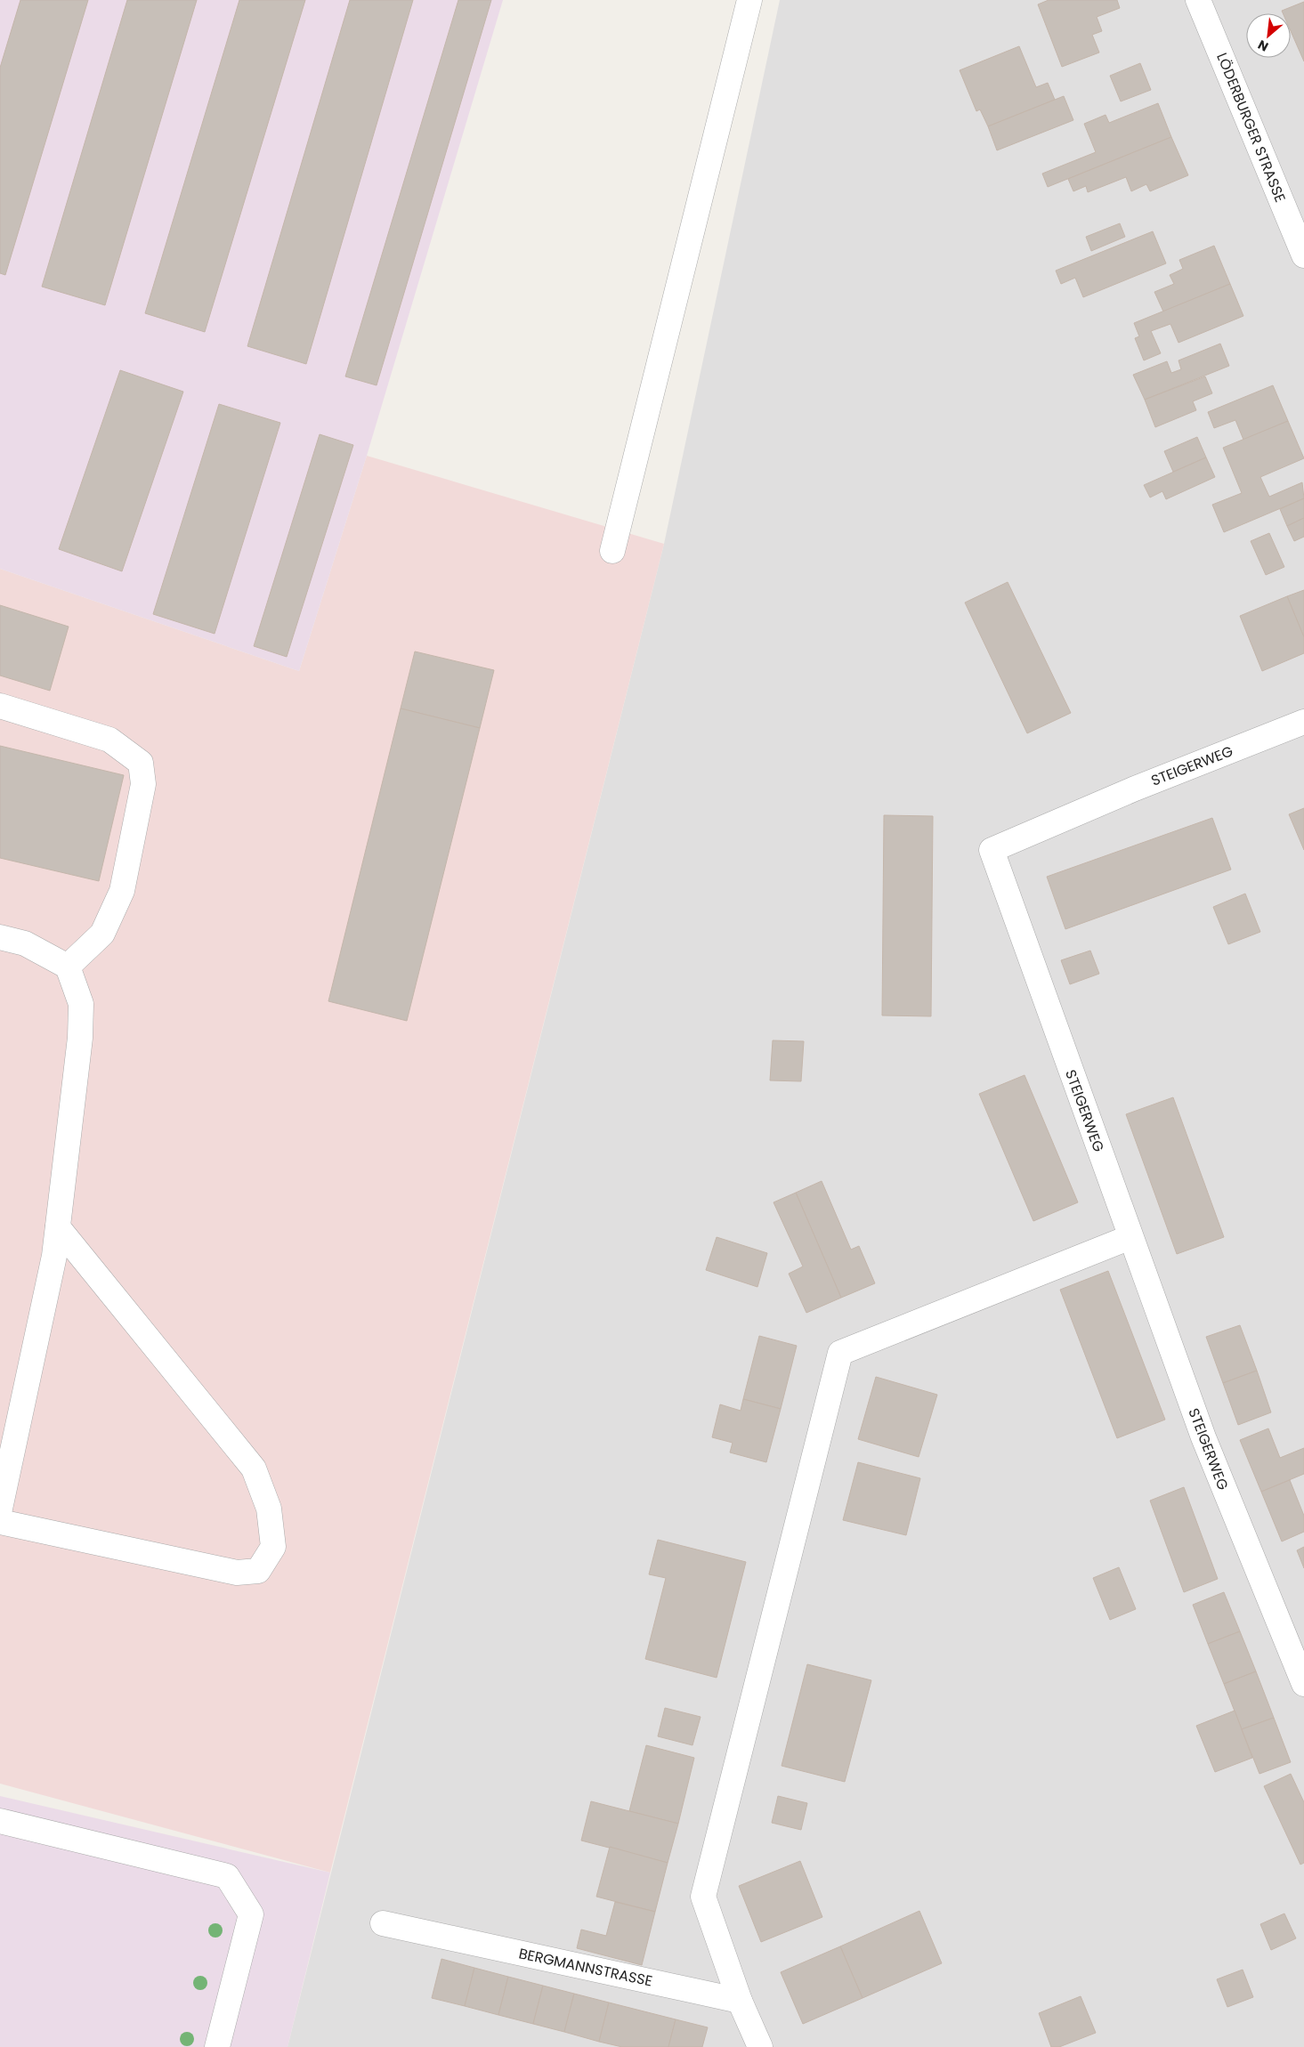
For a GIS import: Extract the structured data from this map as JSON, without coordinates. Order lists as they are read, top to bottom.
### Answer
{
  "streets": {
    "street": ["LÖDERBURGER STRASSE", "STEIGERWEG", "BERGMANNSTRASSE"]
  },
  "north": "bottom left"
}
